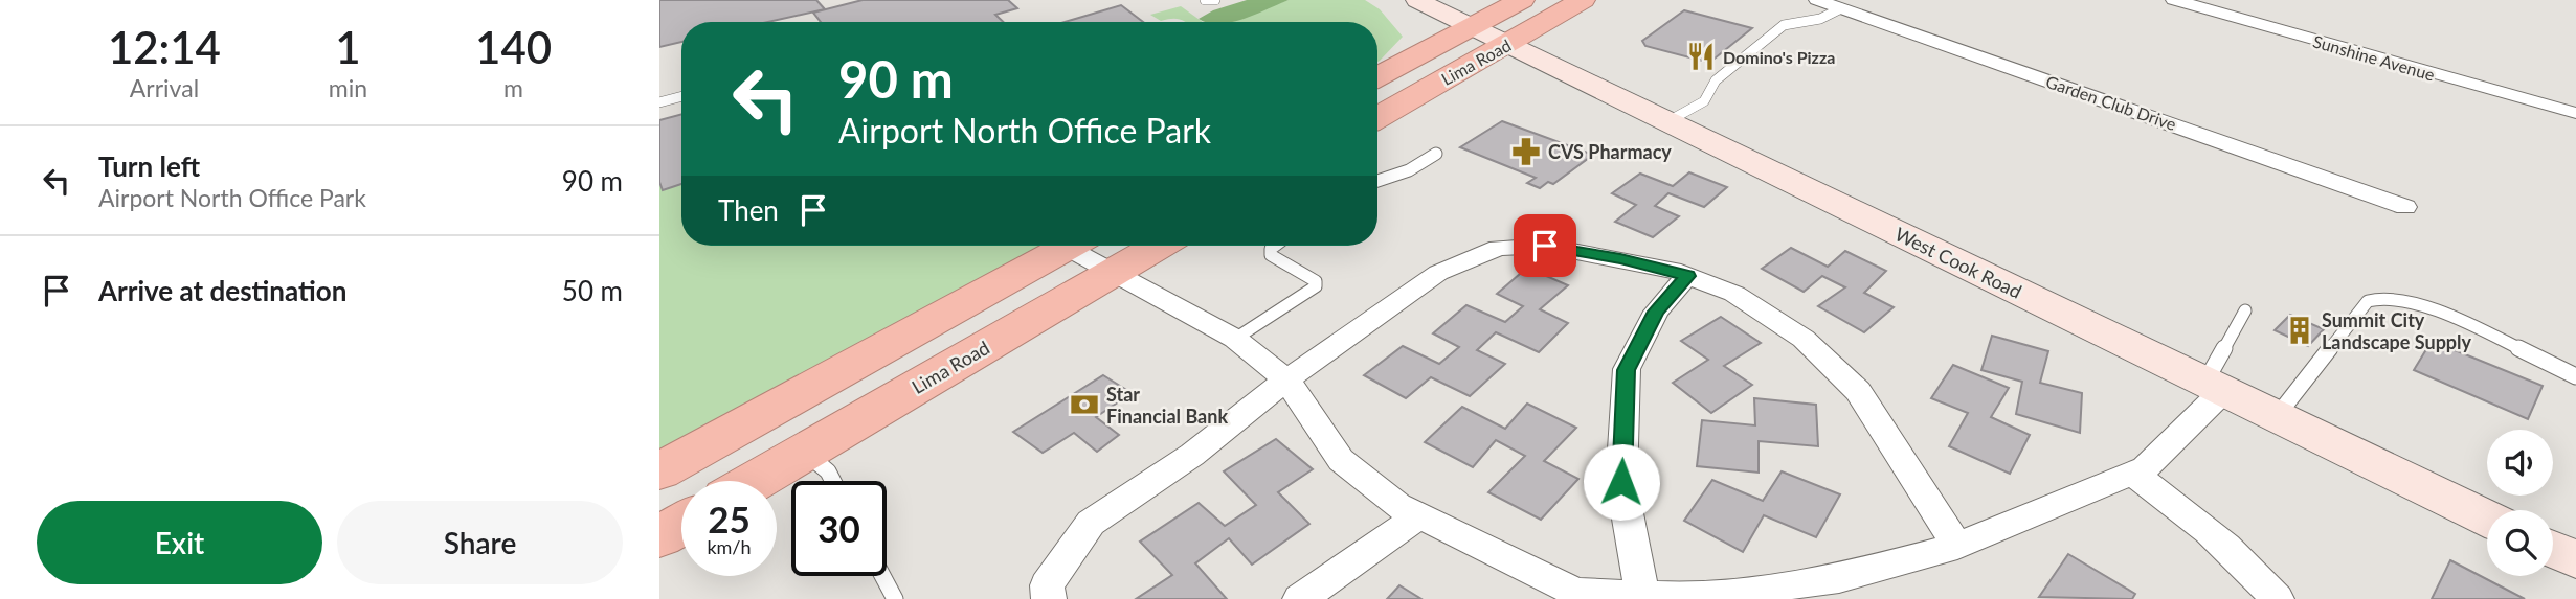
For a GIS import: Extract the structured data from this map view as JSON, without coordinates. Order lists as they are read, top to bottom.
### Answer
{
  "streets": {
    "highway": ["Lima Road"],
    "main road": ["West Cook Road"],
    "street": ["Sunshine Avenue", "Garden Club Drive"]
  },
  "crossings": [
    ["Lima Road", "West Cook Road"]
  ],
  "places": {
    "restaurant": ["Domino's Pizza"],
    "pharmacy": ["CVS Pharmacy"],
    "building": ["Summit City Landscape Supply"],
    "bank": ["Star Financial Bank"]
  },
  "page": {
    "eta": [
      "12:14",
      "Arrival",
      "1",
      "min",
      "140",
      "m"
    ],
    "turn": ["90 m", "Airport North Office Park"],
    "list": [
      {
        "name": "Turn left",
        "note": "Airport North Office Park",
        "value": "90 m"
      },
      {
        "name": "Arrive at destination",
        "value": "50 m"
      }
    ],
    "then": "Then",
    "speed": "25 km/h",
    "limit": "30",
    "buttons": ["Exit", "Share"]
  }
}
